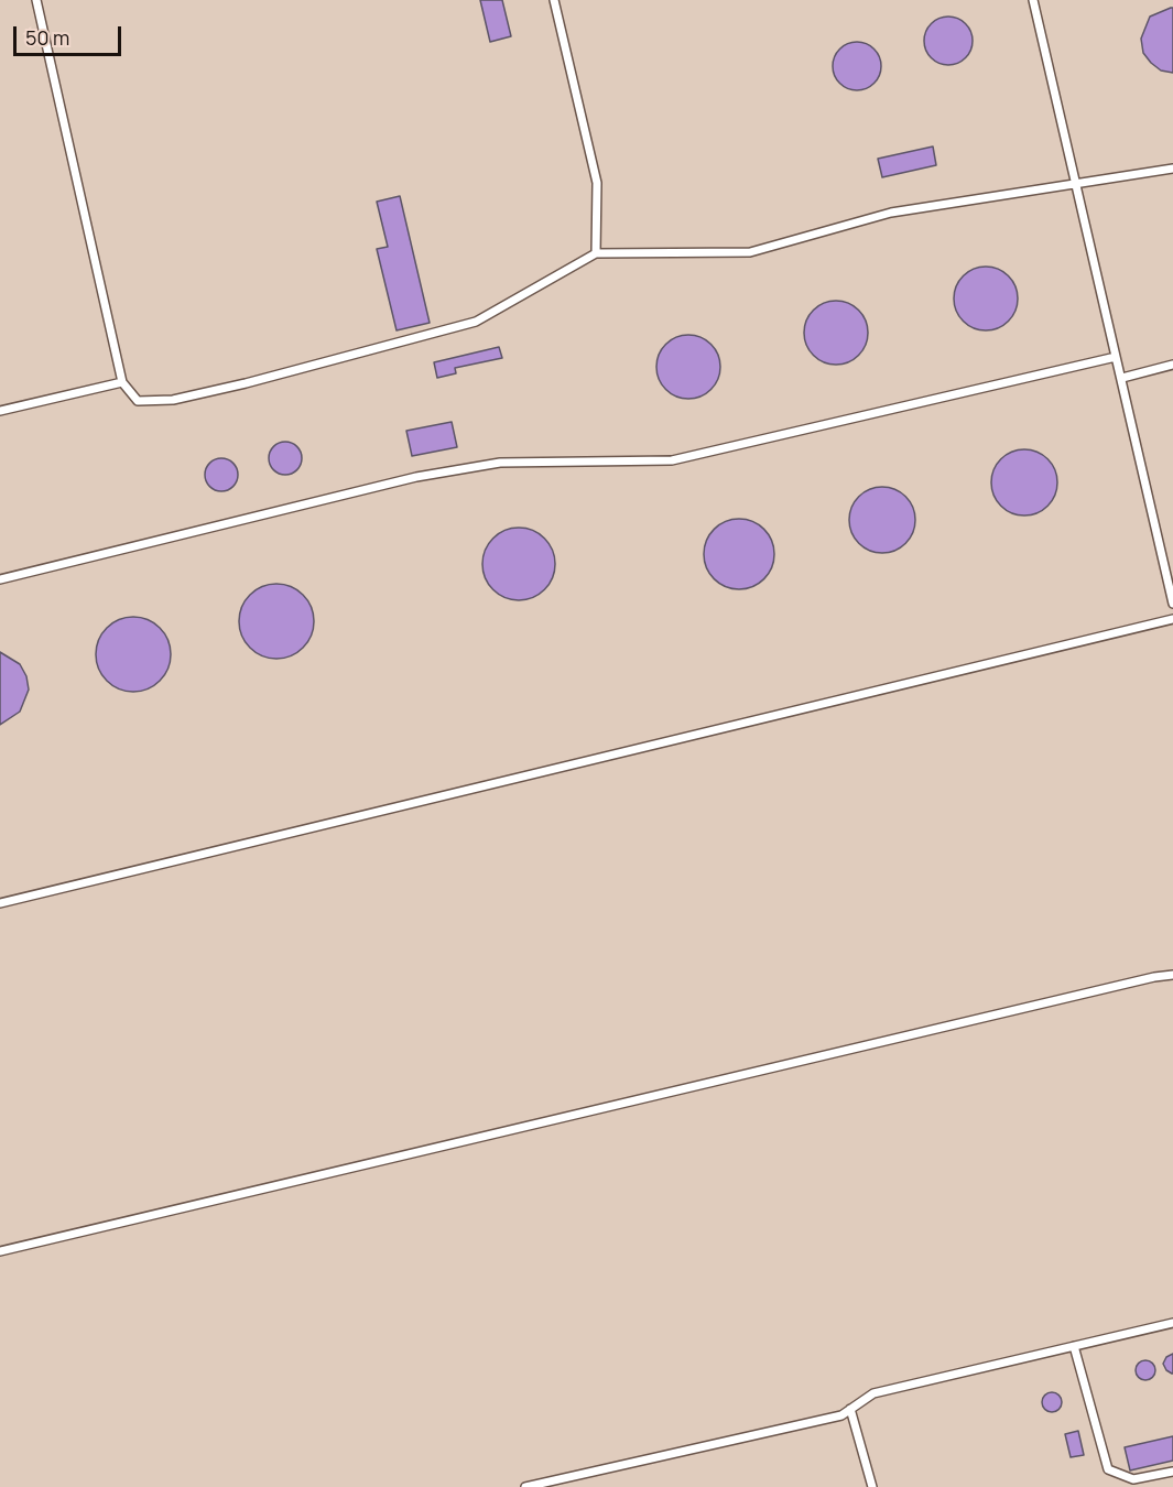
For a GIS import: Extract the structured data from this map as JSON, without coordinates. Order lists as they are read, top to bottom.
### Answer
{
  "scale_bar": "50 m"
}
